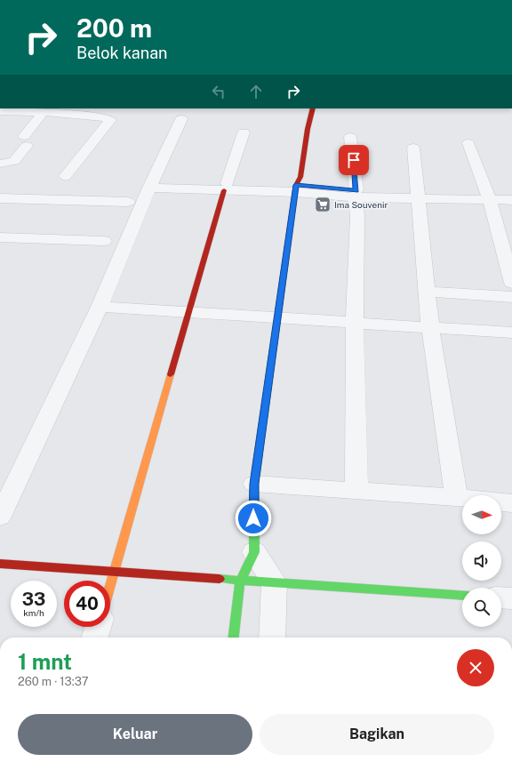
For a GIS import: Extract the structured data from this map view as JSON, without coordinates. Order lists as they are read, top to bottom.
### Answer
{
  "places": {
    "supermarket": ["Ima Souvenir"]
  },
  "north": "right",
  "page": {
    "turn": ["200 m", "Belok kanan"],
    "speed": "33 km/h",
    "limit": "40",
    "heading": ["1 mnt", "260 m · 13:37"],
    "buttons": ["Keluar", "Bagikan"]
  }
}
